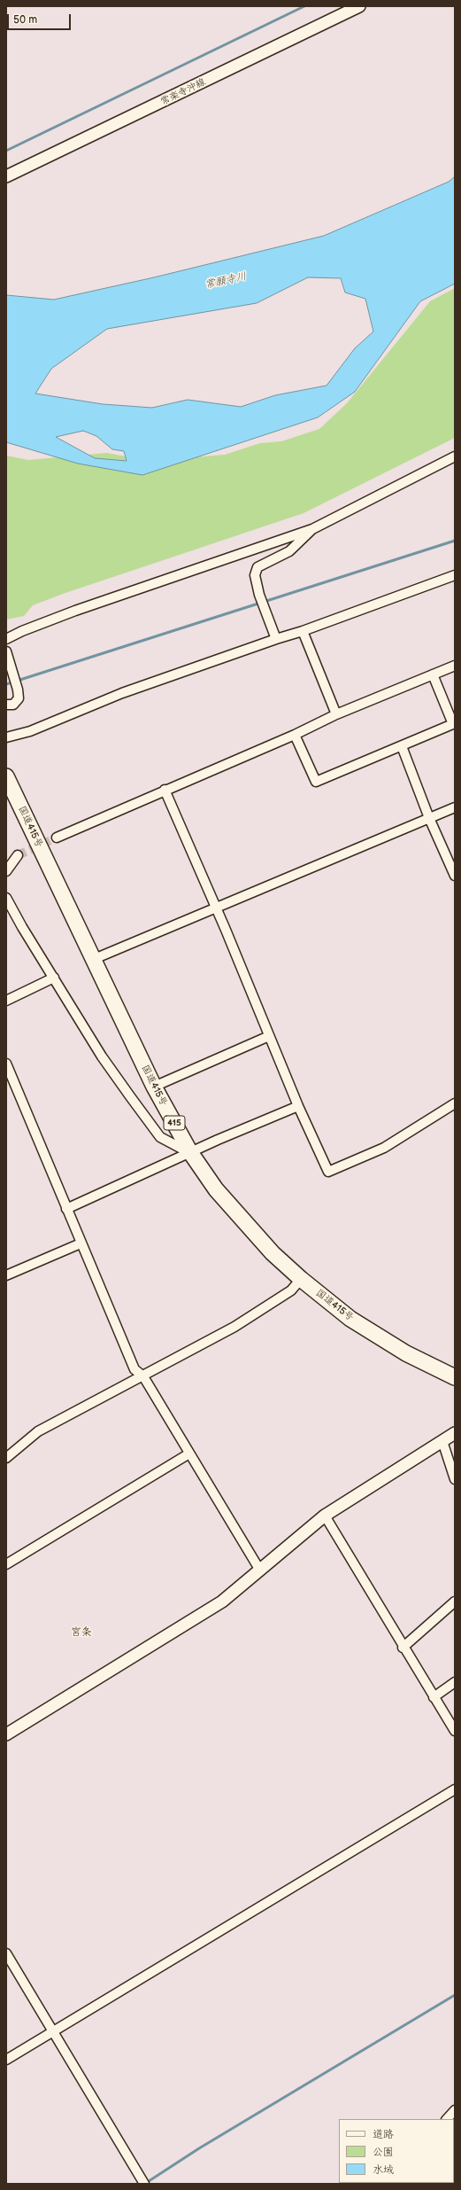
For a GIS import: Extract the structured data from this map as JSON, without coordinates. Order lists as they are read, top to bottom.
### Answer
{
  "streets": {
    "highway": ["国道415号", "415"],
    "street": ["常楽寺沖線"]
  },
  "districts": ["宮条"],
  "water": ["常願寺川"],
  "legend": ["道路", "公園", "水域"],
  "scale_bar": "50 m"
}
